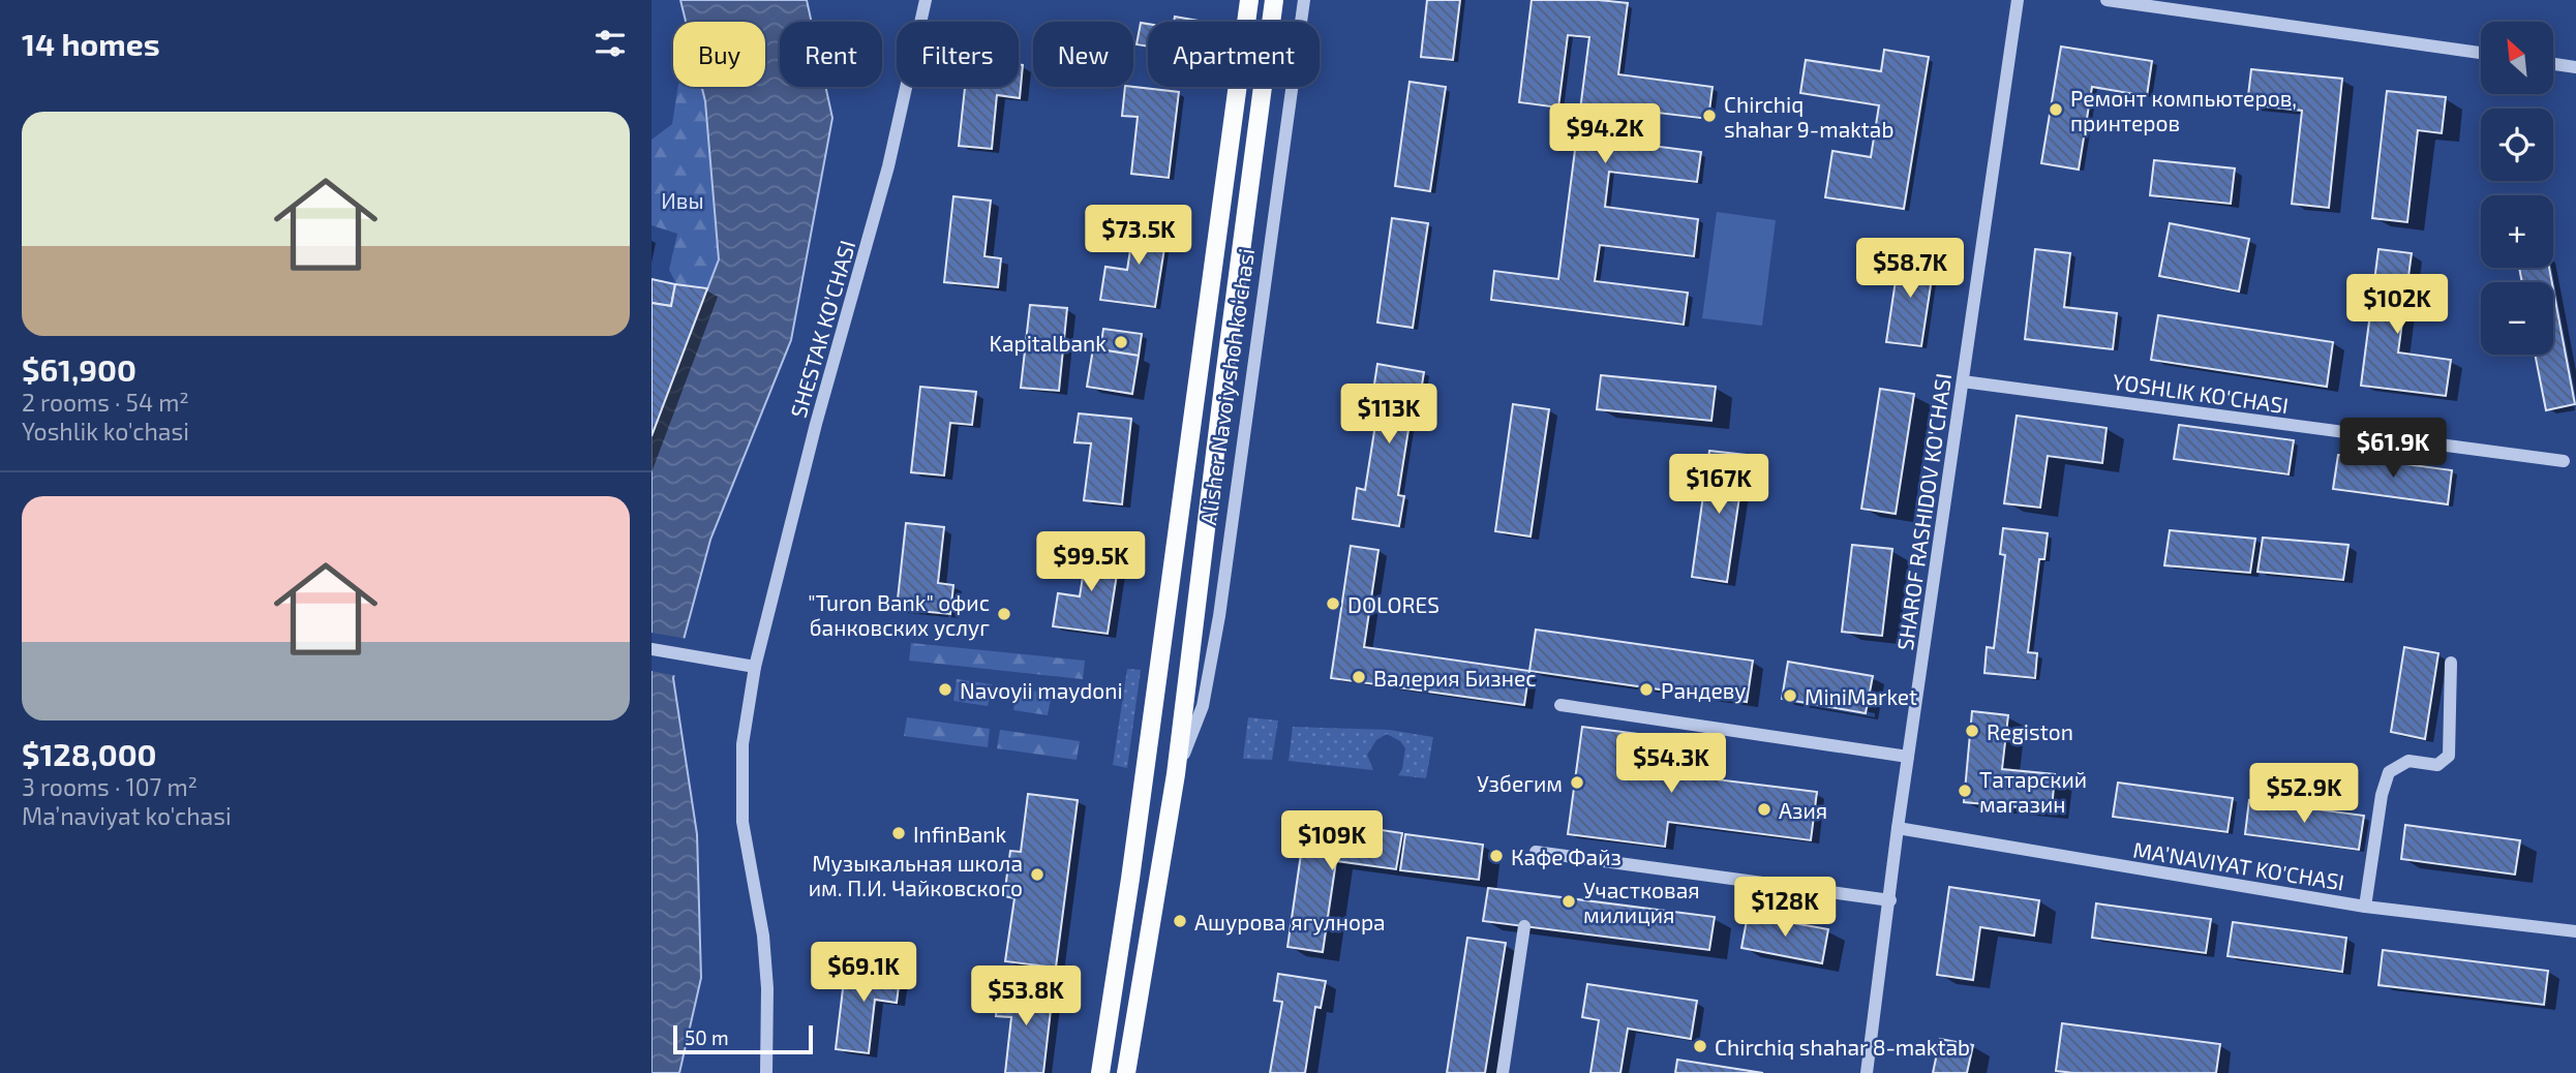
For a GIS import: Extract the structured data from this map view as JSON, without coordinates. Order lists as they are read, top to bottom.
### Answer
{
  "streets": {
    "main road": ["Alisher Navoiy shoh koʻchasi"],
    "street": [
      "SHESTAK KO'CHASI",
      "YOSHLIK KO'CHASI",
      "SHAROF RASHIDOV KO'CHASI",
      "MA’NAVIYAT KO'CHASI"
    ]
  },
  "crossings": [
    ["YOSHLIK KO'CHASI", "SHAROF RASHIDOV KO'CHASI"],
    ["SHAROF RASHIDOV KO'CHASI", "MA’NAVIYAT KO'CHASI"]
  ],
  "parks": ["Ивы"],
  "places": [
    "Ремонт компьютеров, принтеров",
    "Chirchiq shahar 9-maktab",
    "Kapitalbank",
    "DOLORES",
    "\"Turon Bank\" офис банковских услуг",
    "Валерия Бизнес",
    "Navoyii maydoni",
    "Рандеву",
    "MiniMarket",
    "Registon",
    "Узбегим",
    "Татарский магазин",
    "Азия",
    "InfinBank",
    "Кафе Файз",
    "Музыкальная школа им. П.И. Чайковского",
    "Участковая милиция",
    "Ашурова ягулнора",
    "Chirchiq shahar 8-maktab"
  ],
  "scale_bar": "50 m",
  "north": "top left",
  "page": {
    "heading": "14 homes",
    "map_buttons": ["+", "−"],
    "chip": [
      "Buy",
      "Rent",
      "Filters",
      "New",
      "Apartment"
    ],
    "list": [
      {
        "name": "$61,900",
        "note": "2 rooms · 54 m² · Yoshlik ko'chasi"
      },
      {
        "name": "$128,000",
        "note": "3 rooms · 107 m² · Ma’naviyat ko'chasi"
      }
    ],
    "price": [
      "$94.2K",
      "$73.5K",
      "$58.7K",
      "$102K",
      "$113K",
      "$61.9K",
      "$167K",
      "$99.5K",
      "$54.3K",
      "$52.9K",
      "$109K",
      "$128K",
      "$69.1K",
      "$53.8K"
    ],
    "scale": "50 m"
  }
}
